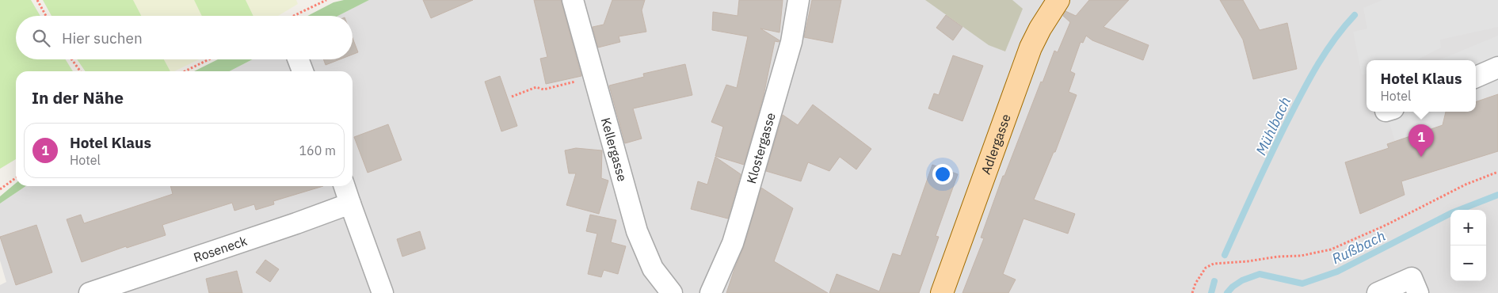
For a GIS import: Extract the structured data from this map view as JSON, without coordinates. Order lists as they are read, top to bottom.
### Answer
{
  "streets": {
    "main road": ["Adlergasse"],
    "street": ["Klostergasse", "Kellergasse", "Roseneck"]
  },
  "water": ["Mühlbach", "Rußbach"],
  "page": {
    "search": "Hier suchen",
    "popup": ["Hotel Klaus", "Hotel"],
    "heading": "In der Nähe",
    "list": [
      {
        "mark": "1",
        "name": "Hotel Klaus",
        "note": "Hotel",
        "value": "160 m"
      }
    ],
    "pins": "1",
    "map_buttons": ["+", "−"]
  }
}
